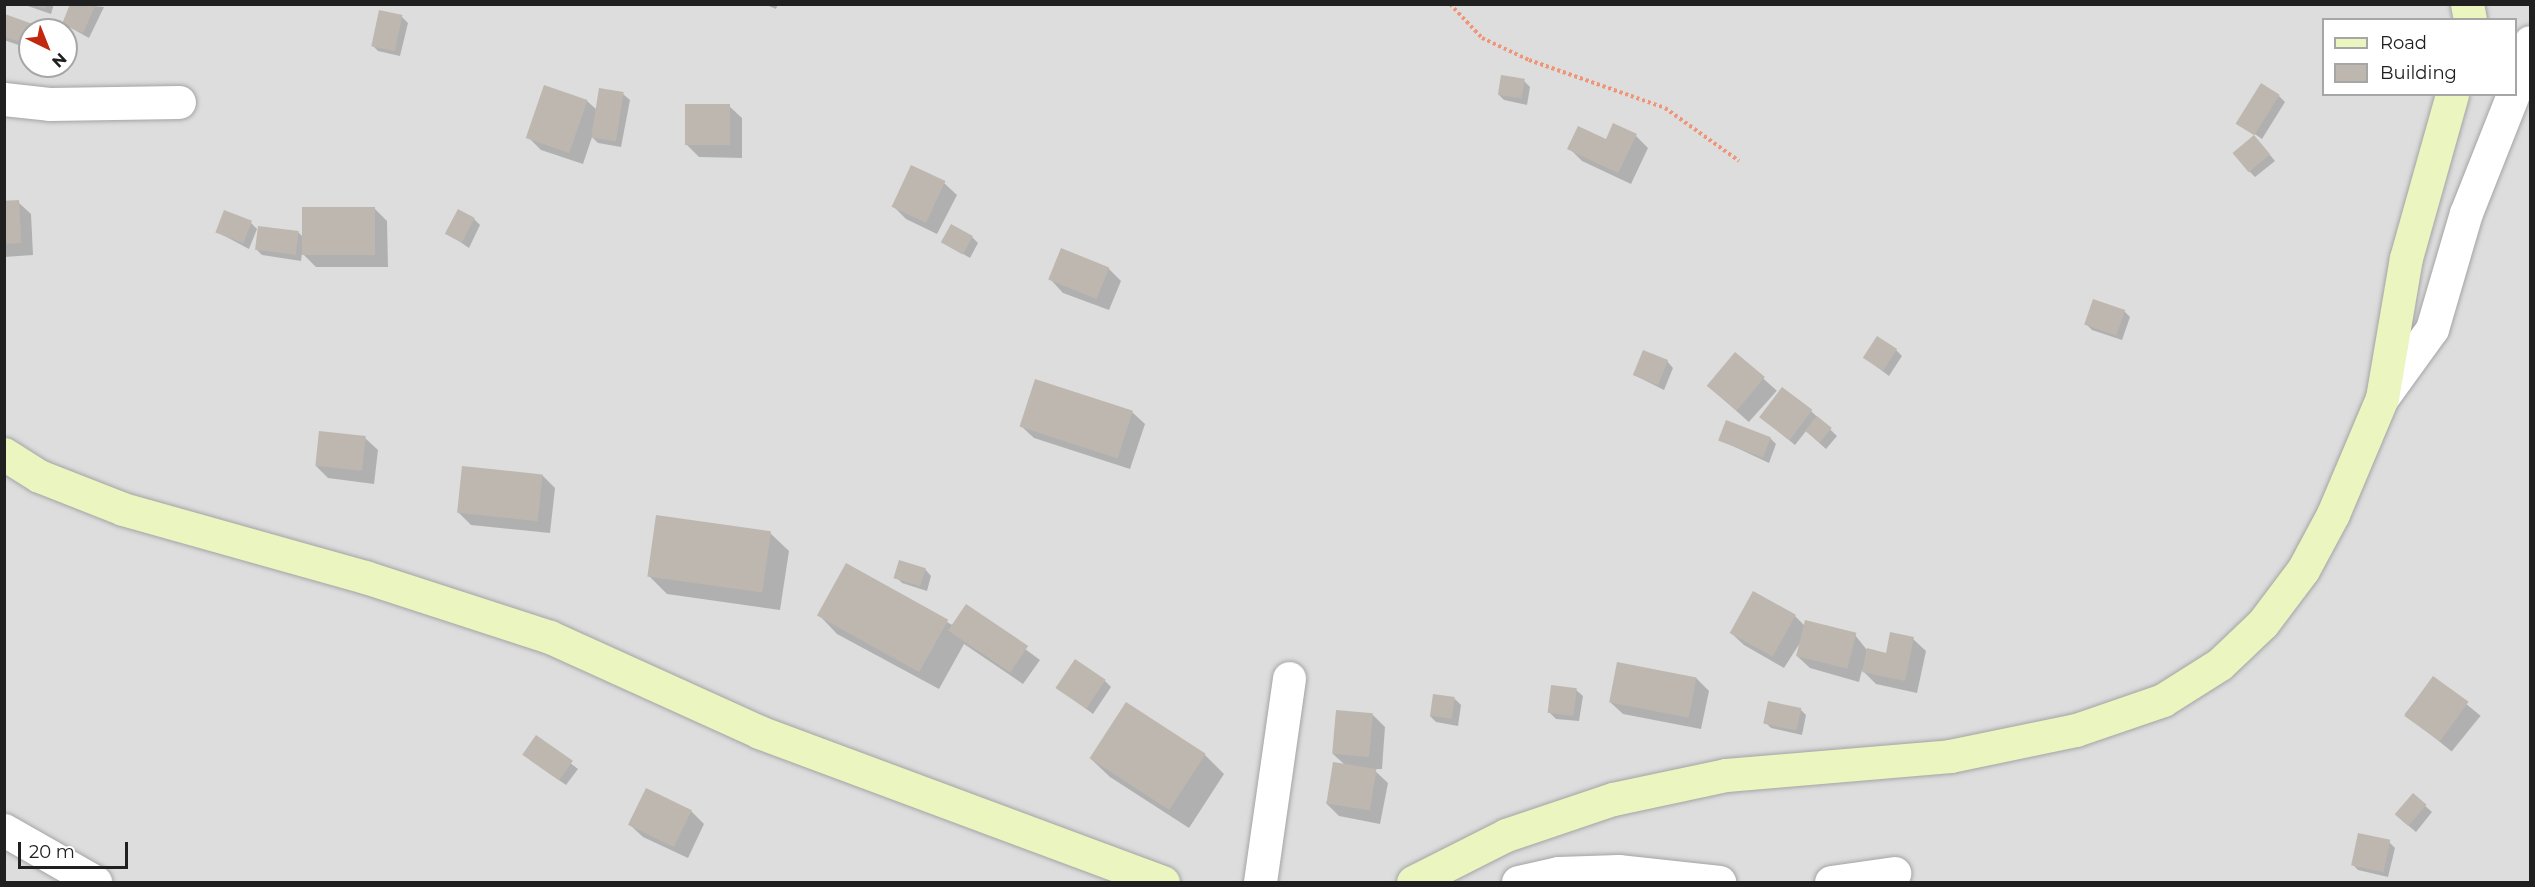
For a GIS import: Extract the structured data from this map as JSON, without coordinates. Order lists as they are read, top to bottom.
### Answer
{
  "legend": ["Road", "Building"],
  "scale_bar": "20 m",
  "north": "bottom right"
}
